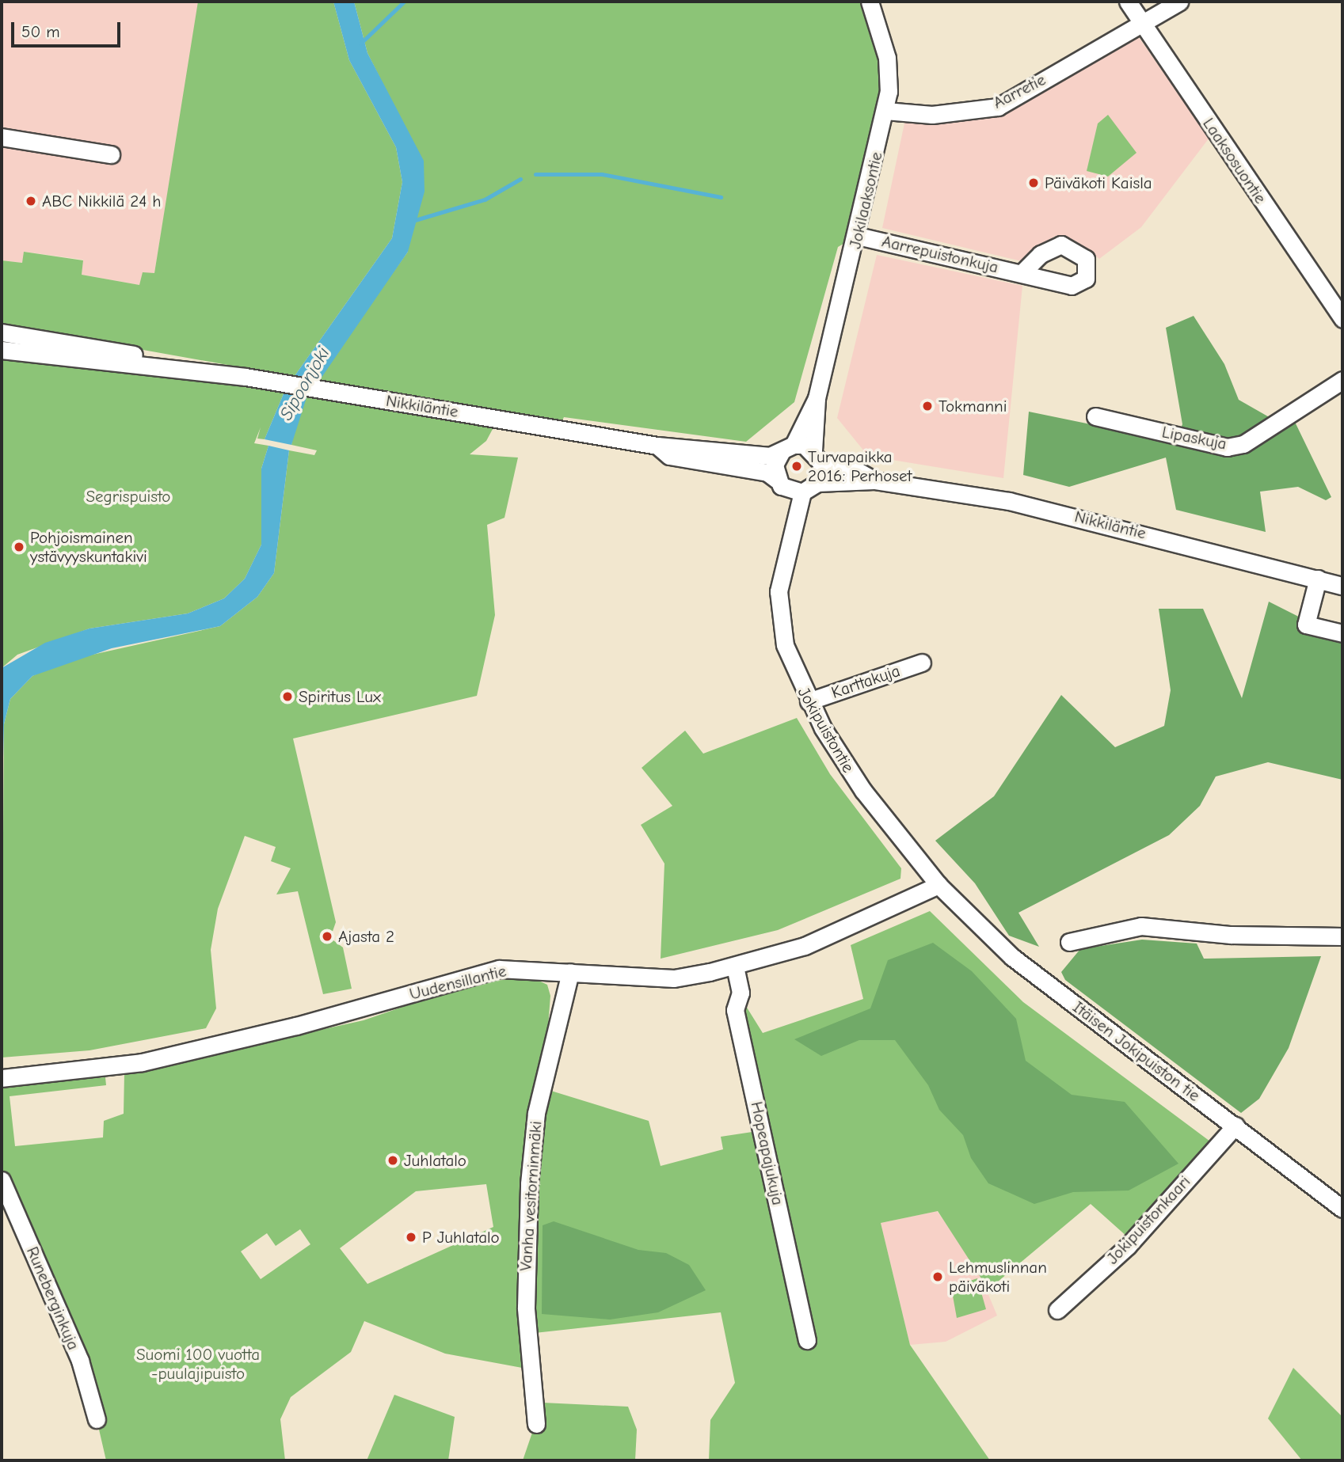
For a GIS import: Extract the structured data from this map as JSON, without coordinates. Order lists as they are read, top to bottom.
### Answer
{
  "streets": {
    "street": [
      "Aarretie",
      "Laaksosuontie",
      "Jokilaaksontie",
      "Aarrepuistonkuja",
      "Nikkiläntie",
      "Lipaskuja",
      "Karttakuja",
      "Jokipuistontie",
      "Uudensillantie",
      "Itäisen Jokipuiston tie",
      "Hopeapajukuja",
      "Vanha vesitorninmäki",
      "Jokipuistonkaari",
      "Runeberginkuja"
    ]
  },
  "crossings": [
    ["Aarretie", "Laaksosuontie"],
    ["Aarretie", "Jokilaaksontie"],
    ["Jokilaaksontie", "Aarrepuistonkuja"],
    ["Jokilaaksontie", "Nikkiläntie"],
    ["Jokilaaksontie", "Jokipuistontie"],
    ["Nikkiläntie", "Jokipuistontie"],
    ["Karttakuja", "Jokipuistontie"],
    ["Jokipuistontie", "Uudensillantie"],
    ["Jokipuistontie", "Itäisen Jokipuiston tie"],
    ["Uudensillantie", "Itäisen Jokipuiston tie"],
    ["Uudensillantie", "Hopeapajukuja"],
    ["Uudensillantie", "Vanha vesitorninmäki"],
    ["Itäisen Jokipuiston tie", "Jokipuistonkaari"]
  ],
  "water": ["Sipoonjoki"],
  "parks": ["Segrispuisto", "Suomi 100 vuotta -puulajipuisto"],
  "places": [
    "Päiväkoti Kaisla",
    "ABC Nikkilä 24 h",
    "Tokmanni",
    "Turvapaikka 2016: Perhoset",
    "Pohjoismainen ystävyyskuntakivi",
    "Spiritus Lux",
    "Ajasta 2",
    "Juhlatalo",
    "P Juhlatalo",
    "Lehmuslinnan päiväkoti"
  ],
  "scale_bar": "50 m"
}
